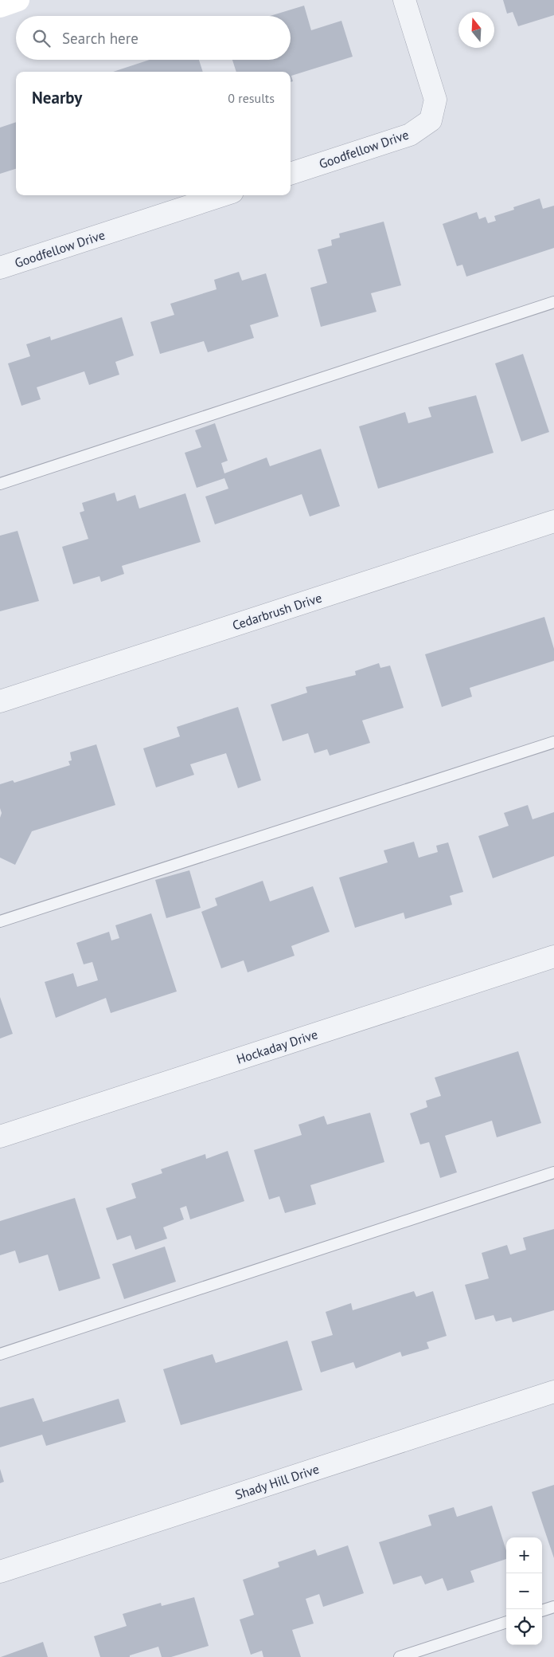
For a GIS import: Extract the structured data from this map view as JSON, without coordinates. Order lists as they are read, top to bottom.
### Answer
{
  "streets": {
    "street": [
      "Goodfellow Drive",
      "Cedarbrush Drive",
      "Hockaday Drive",
      "Shady Hill Drive"
    ]
  },
  "north": "top",
  "page": {
    "search": "Search here",
    "heading": ["Nearby", "0 results"],
    "map_buttons": ["+", "−"]
  }
}
